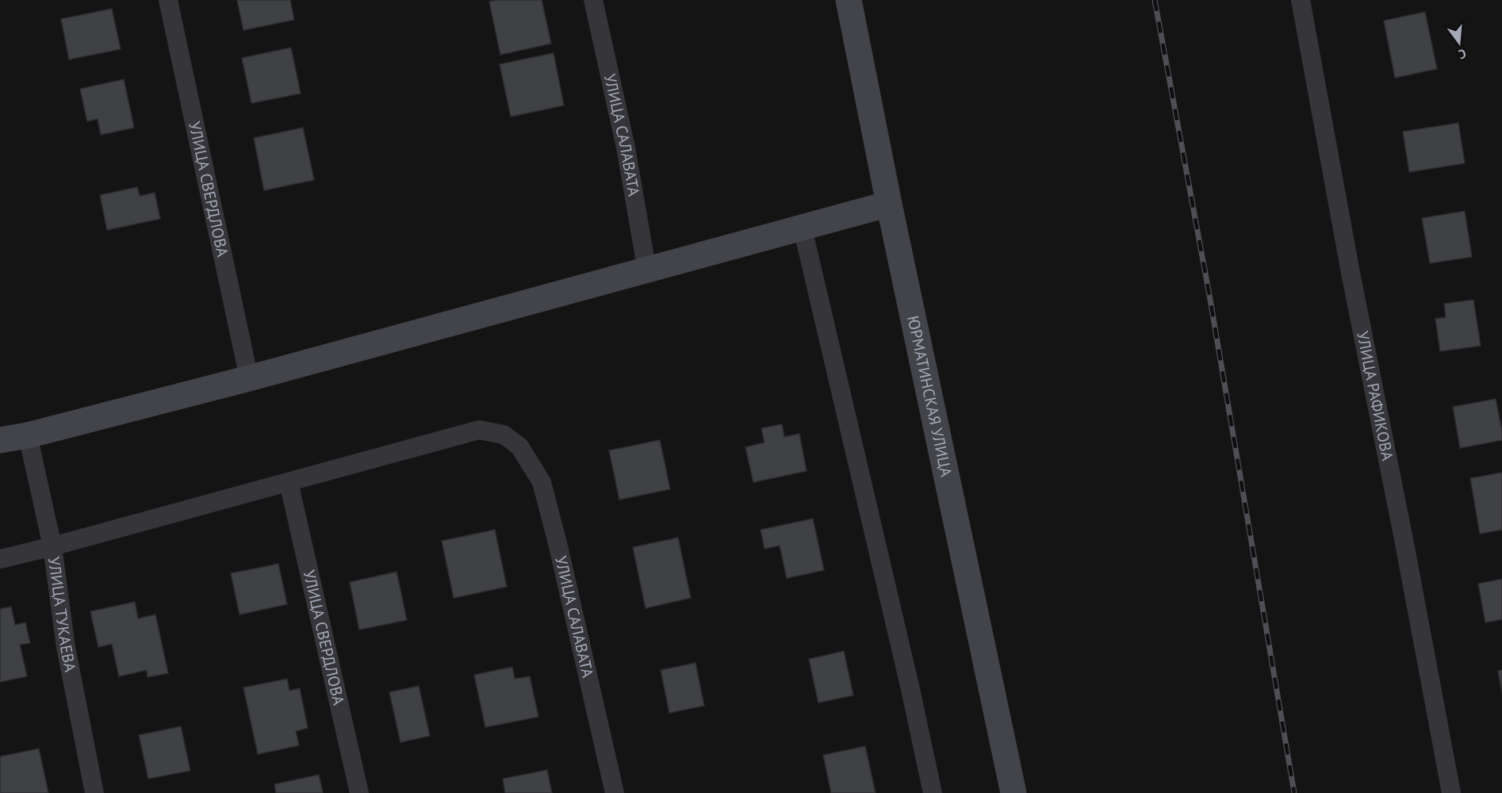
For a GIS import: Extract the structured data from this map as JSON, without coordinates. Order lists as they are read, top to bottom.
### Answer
{
  "streets": {
    "street": [
      "УЛИЦА САЛАВАТА",
      "УЛИЦА СВЕРДЛОВА",
      "ЮРМАТИНСКАЯ УЛИЦА",
      "УЛИЦА РАФИКОВА",
      "УЛИЦА ТУКАЕВА"
    ]
  },
  "crossings": [
    ["УЛИЦА САЛАВАТА", "УЛИЦА СВЕРДЛОВА"]
  ],
  "north": "bottom"
}
